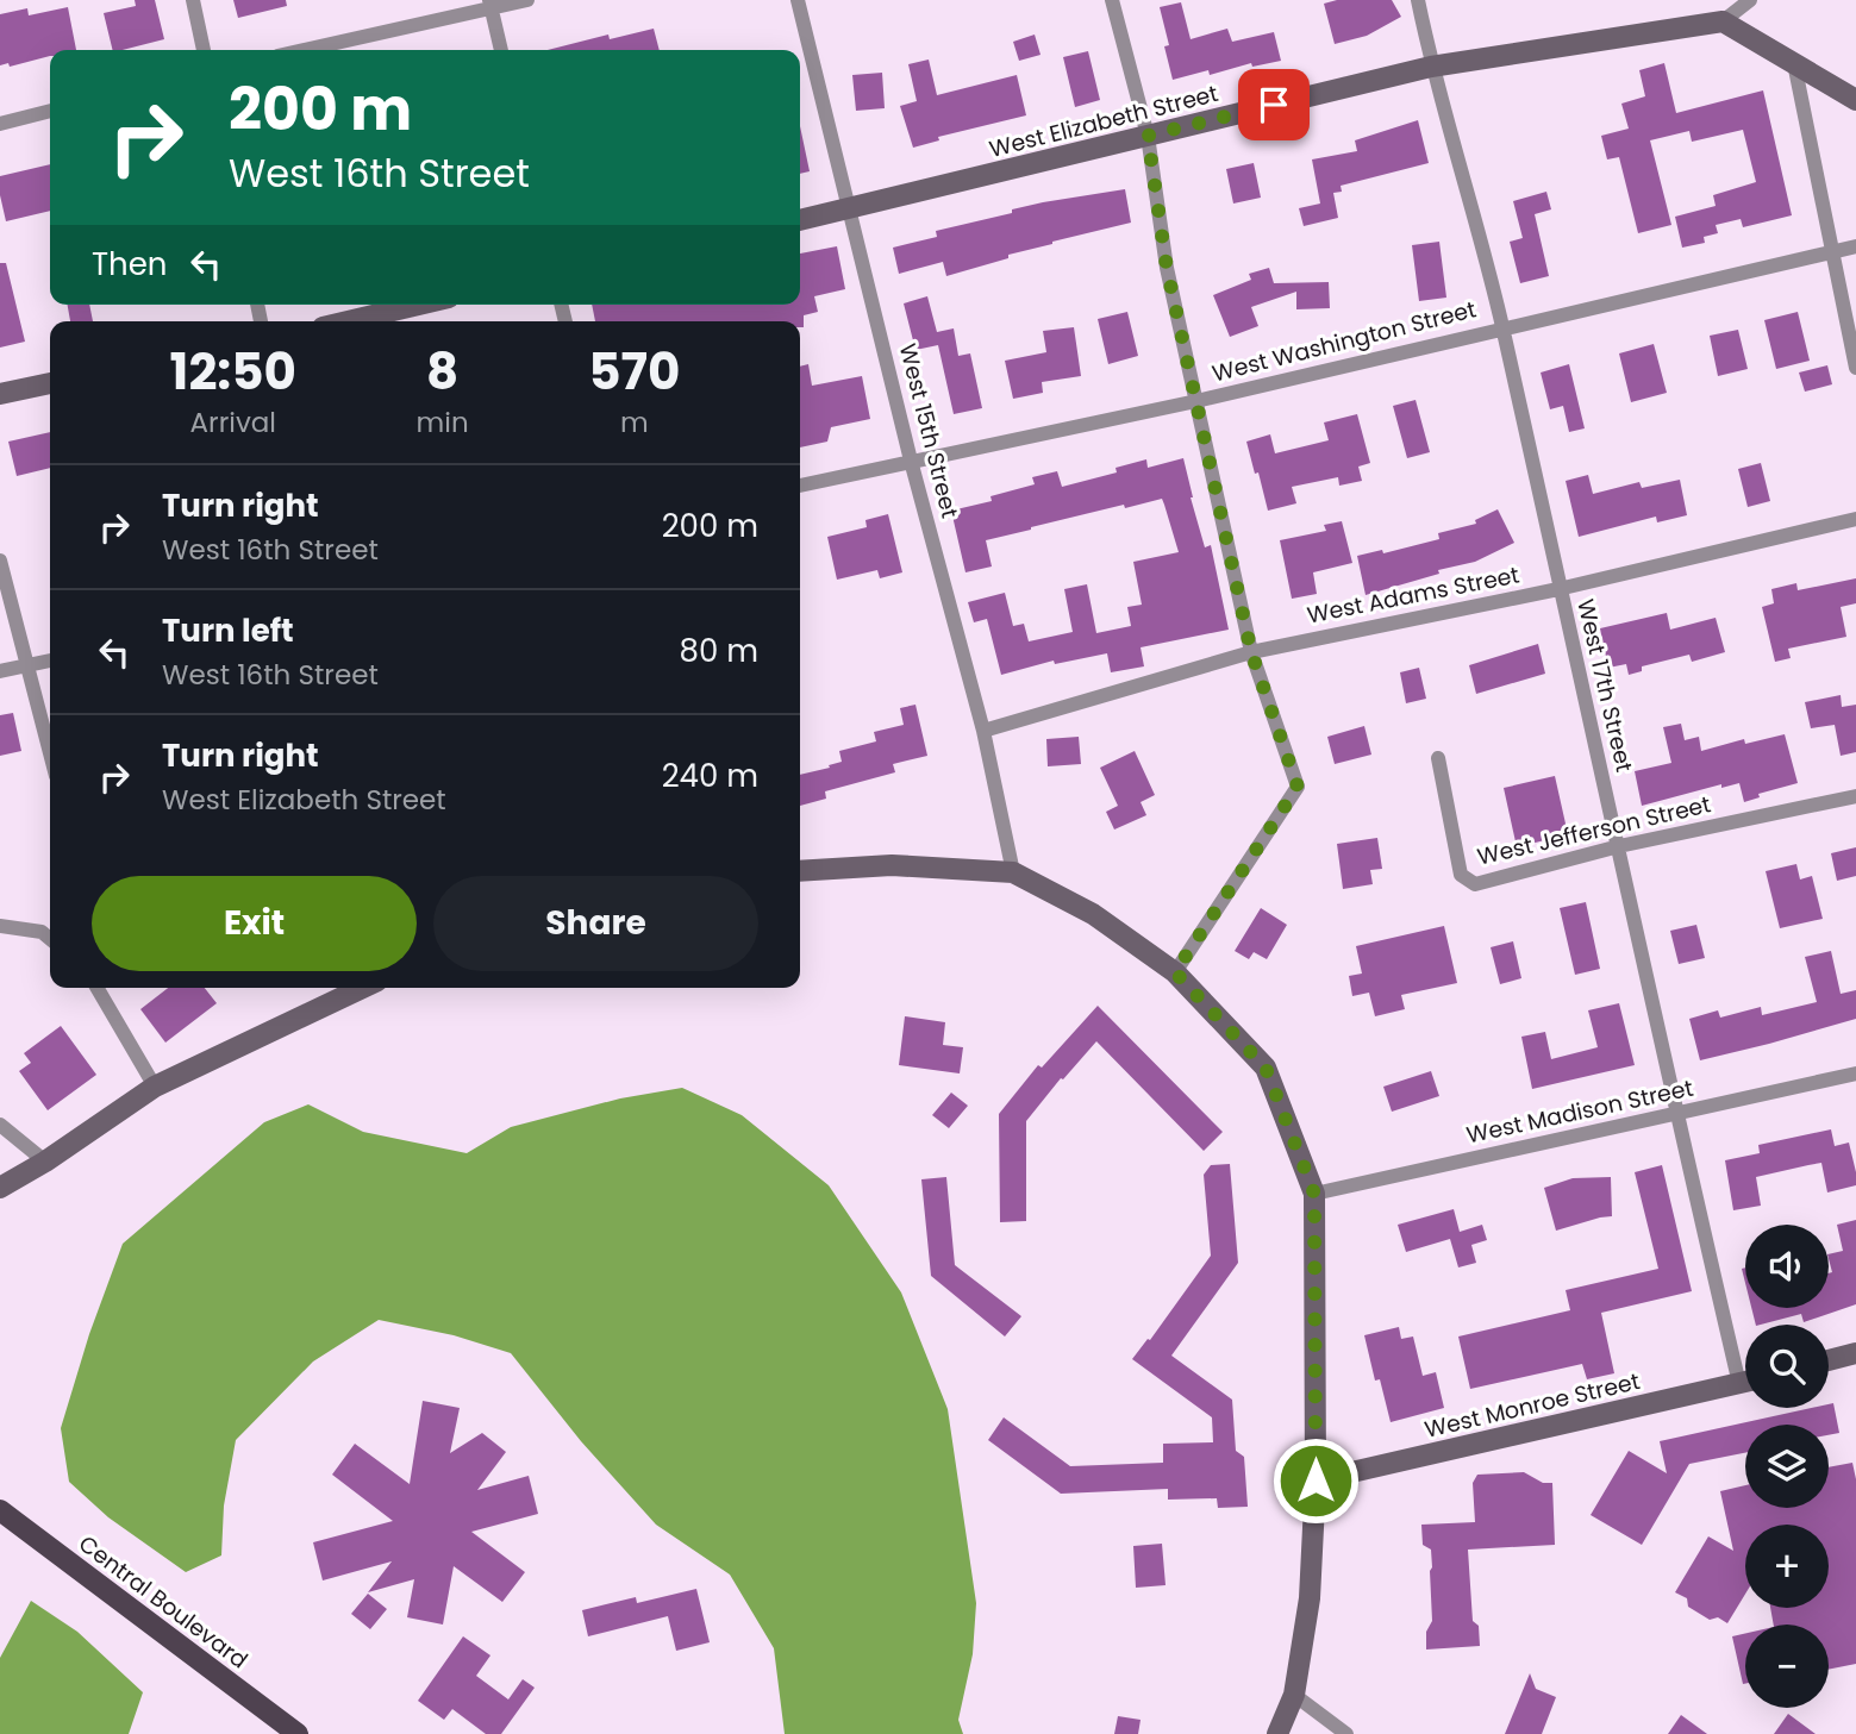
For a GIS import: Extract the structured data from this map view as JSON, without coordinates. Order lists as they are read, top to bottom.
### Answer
{
  "streets": {
    "main road": ["Central Boulevard"],
    "street": [
      "West Elizabeth Street",
      "West Washington Street",
      "West 15th Street",
      "West Adams Street",
      "West 17th Street",
      "West Jefferson Street",
      "West Madison Street",
      "West Monroe Street"
    ]
  },
  "crossings": [
    ["West Elizabeth Street", "West 15th Street"],
    ["West Elizabeth Street", "West 17th Street"],
    ["West Washington Street", "West 15th Street"],
    ["West Washington Street", "West 17th Street"],
    ["West 15th Street", "West Adams Street"],
    ["West Adams Street", "West 17th Street"],
    ["West 17th Street", "West Jefferson Street"],
    ["West 17th Street", "West Madison Street"]
  ],
  "page": {
    "turn": ["200 m", "West 16th Street"],
    "then": "Then",
    "eta": [
      "12:50",
      "Arrival",
      "8",
      "min",
      "570",
      "m"
    ],
    "list": [
      {
        "name": "Turn right",
        "note": "West 16th Street",
        "value": "200 m"
      },
      {
        "name": "Turn left",
        "note": "West 16th Street",
        "value": "80 m"
      },
      {
        "name": "Turn right",
        "note": "West Elizabeth Street",
        "value": "240 m"
      }
    ],
    "buttons": ["Exit", "Share"],
    "map_buttons": ["+", "−"]
  }
}
